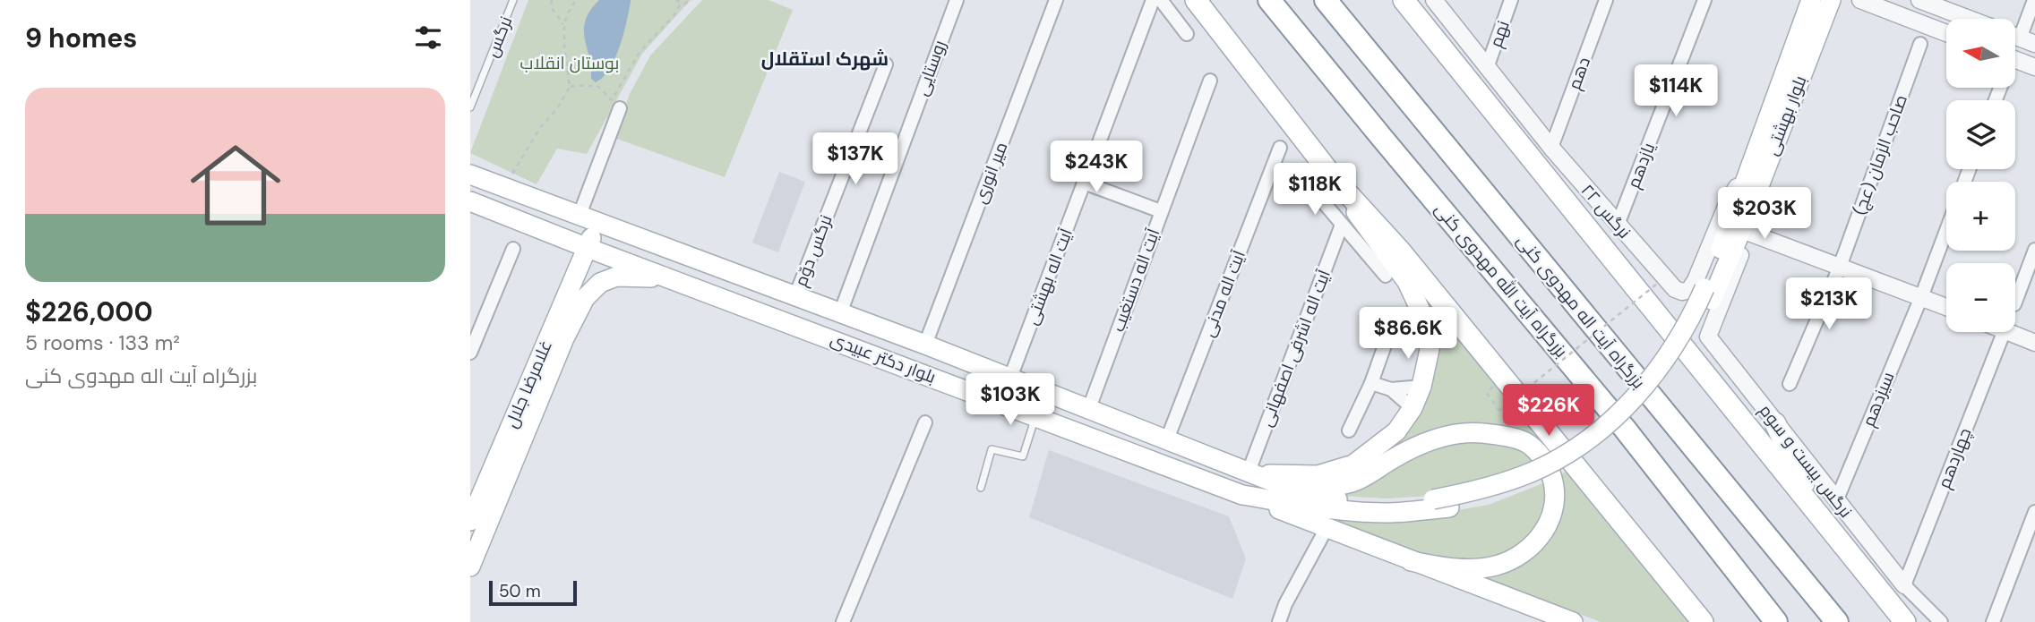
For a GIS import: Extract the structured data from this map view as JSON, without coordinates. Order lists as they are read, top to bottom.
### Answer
{
  "streets": {
    "highway": ["بزرگراه آیت الله مهدوی کنی", "بزرگراه آیت اله مهدوی کنی"],
    "main road": ["بلوار بهشتی", "بلوار دکتر عبیدی", "غلامرضا جلال"],
    "street": [
      "نهم",
      "روستایی",
      "دهم",
      "صاحب الزمان (عج)",
      "یازدهم",
      "میر انوری",
      "نرگس ۲۲",
      "نرگس دوّم",
      "آیت اله بهشتی",
      "آیت اله دستغیب",
      "آیت اله مدنی",
      "آیت اله اشرفی اصفهانی",
      "سیزدهم",
      "چهاردهم",
      "نرگس بیست و سوم"
    ],
    "lane": ["نرگس"]
  },
  "crossings": [
    ["نهم", "نرگس ۲۲"],
    ["روستایی", "بلوار دکتر عبیدی"],
    ["دهم", "نرگس ۲۲"],
    ["بلوار بهشتی", "نرگس ۲۲"],
    ["یازدهم", "نرگس ۲۲"],
    ["میر انوری", "بلوار دکتر عبیدی"],
    ["نرگس دوّم", "بلوار دکتر عبیدی"],
    ["آیت اله بهشتی", "بلوار دکتر عبیدی"],
    ["آیت اله دستغیب", "بلوار دکتر عبیدی"],
    ["آیت اله مدنی", "بلوار دکتر عبیدی"],
    ["آیت اله اشرفی اصفهانی", "بلوار دکتر عبیدی"],
    ["بلوار دکتر عبیدی", "غلامرضا جلال"],
    ["سیزدهم", "نرگس بیست و سوم"],
    ["چهاردهم", "نرگس بیست و سوم"]
  ],
  "districts": ["شهرک استقلال"],
  "parks": ["بوستان انقلاب"],
  "scale_bar": "50 m",
  "north": "left",
  "page": {
    "heading": "9 homes",
    "map_buttons": ["+", "−"],
    "price": [
      "$114K",
      "$137K",
      "$243K",
      "$118K",
      "$203K",
      "$213K",
      "$86.6K",
      "$103K",
      "$226K"
    ],
    "list": [
      {
        "name": "$226,000",
        "note": "5 rooms · 133 m² · بزرگراه آیت اله مهدوی کنی"
      }
    ],
    "scale": "50 m"
  }
}
